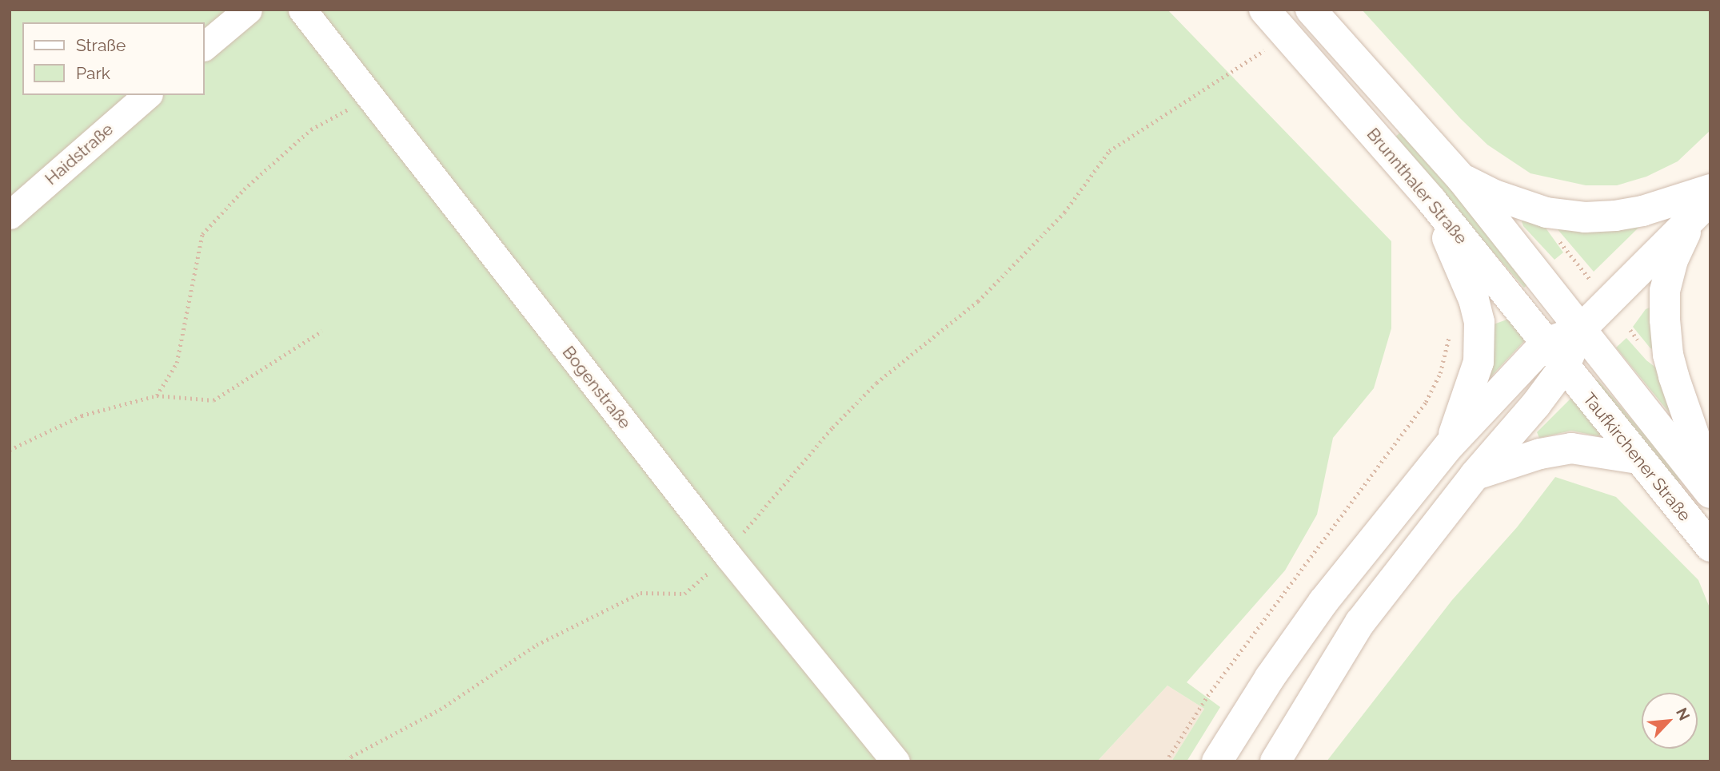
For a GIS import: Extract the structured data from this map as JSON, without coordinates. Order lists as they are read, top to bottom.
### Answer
{
  "streets": {
    "main road": ["Brunnthaler Straße", "Taufkirchener Straße"],
    "street": ["Haidstraße", "Bogenstraße"]
  },
  "crossings": [
    ["Brunnthaler Straße", "Taufkirchener Straße"]
  ],
  "legend": ["Straße", "Park"],
  "north": "top right"
}
